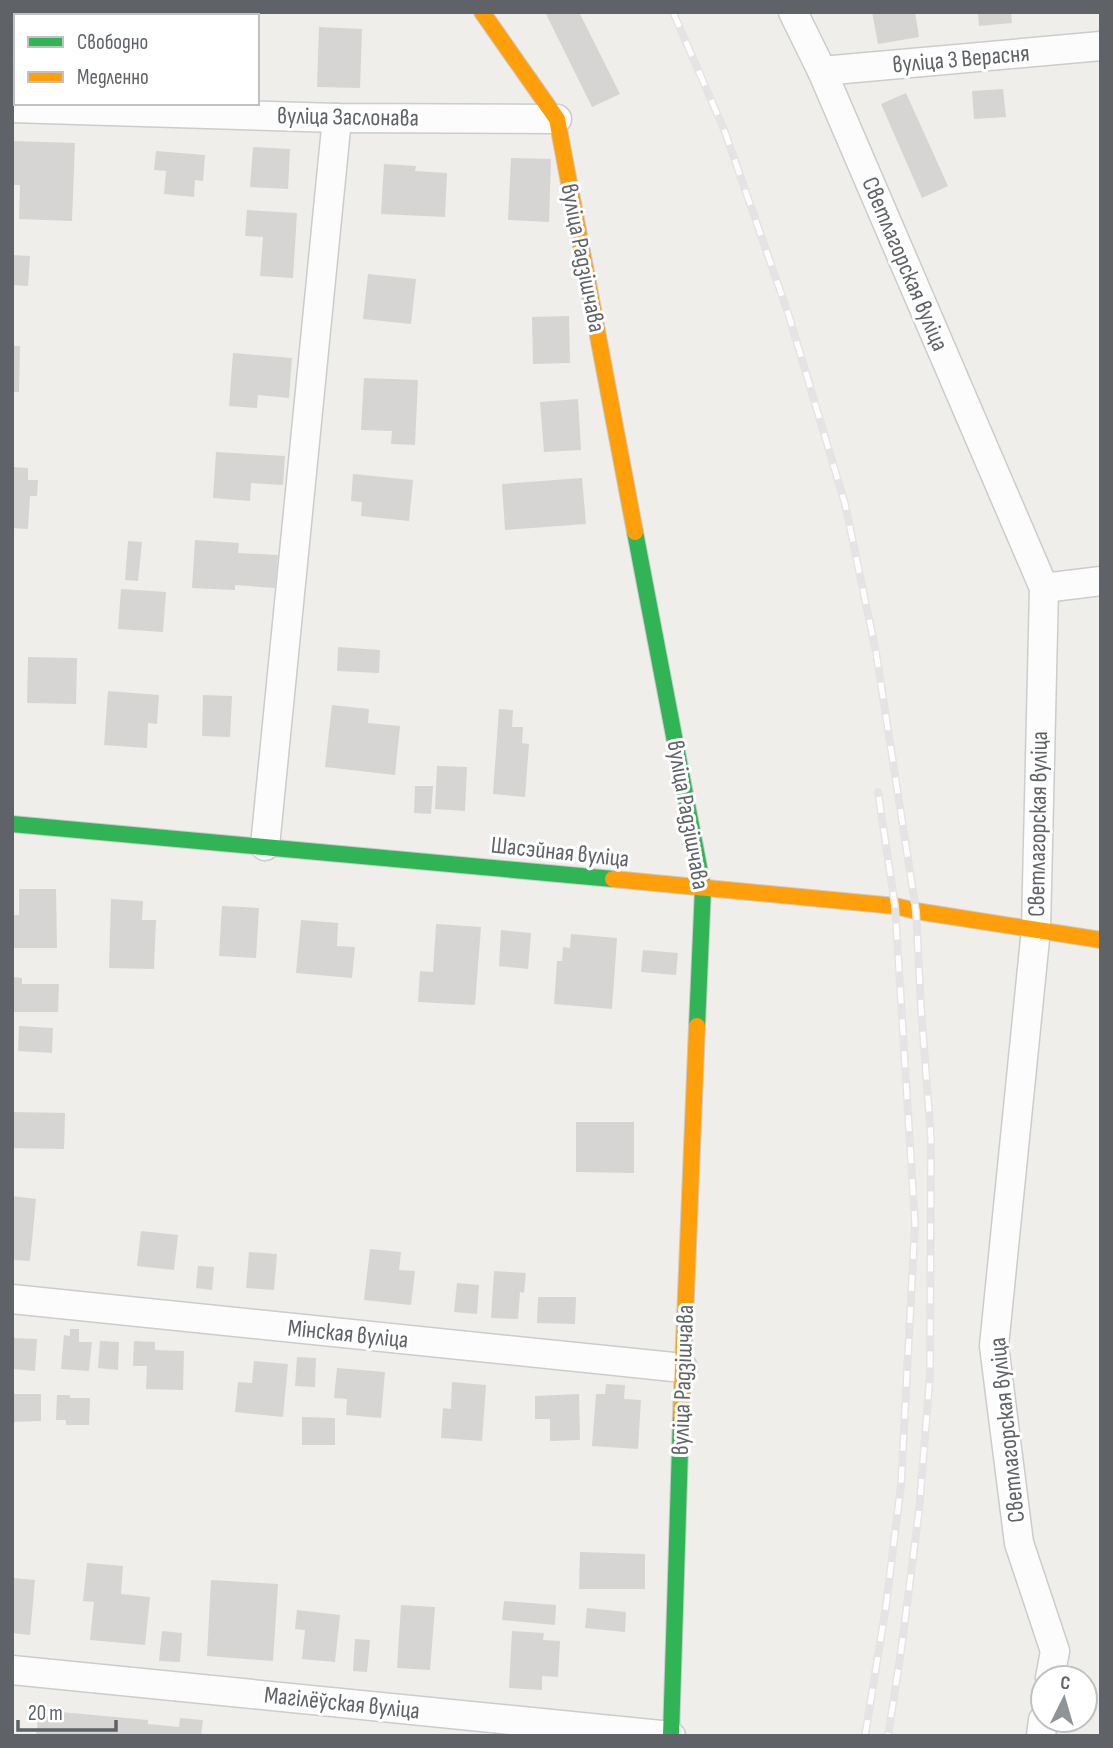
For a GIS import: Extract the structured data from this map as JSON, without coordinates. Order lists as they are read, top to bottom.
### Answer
{
  "streets": {
    "street": [
      "вуліца 3 Верасня",
      "вуліца Заслонава",
      "вуліца Радзішчава",
      "Светлагорская вуліца",
      "Шасэйная вуліца",
      "Мінская вуліца",
      "Магілёўская вуліца"
    ]
  },
  "crossings": [
    ["вуліца 3 Верасня", "Светлагорская вуліца"],
    ["вуліца Заслонава", "вуліца Радзішчава"],
    ["вуліца Радзішчава", "Шасэйная вуліца"],
    ["вуліца Радзішчава", "Мінская вуліца"],
    ["вуліца Радзішчава", "Магілёўская вуліца"],
    ["Светлагорская вуліца", "Шасэйная вуліца"]
  ],
  "legend": ["Свободно", "Медленно"],
  "scale_bar": "20 m",
  "north": "top"
}
